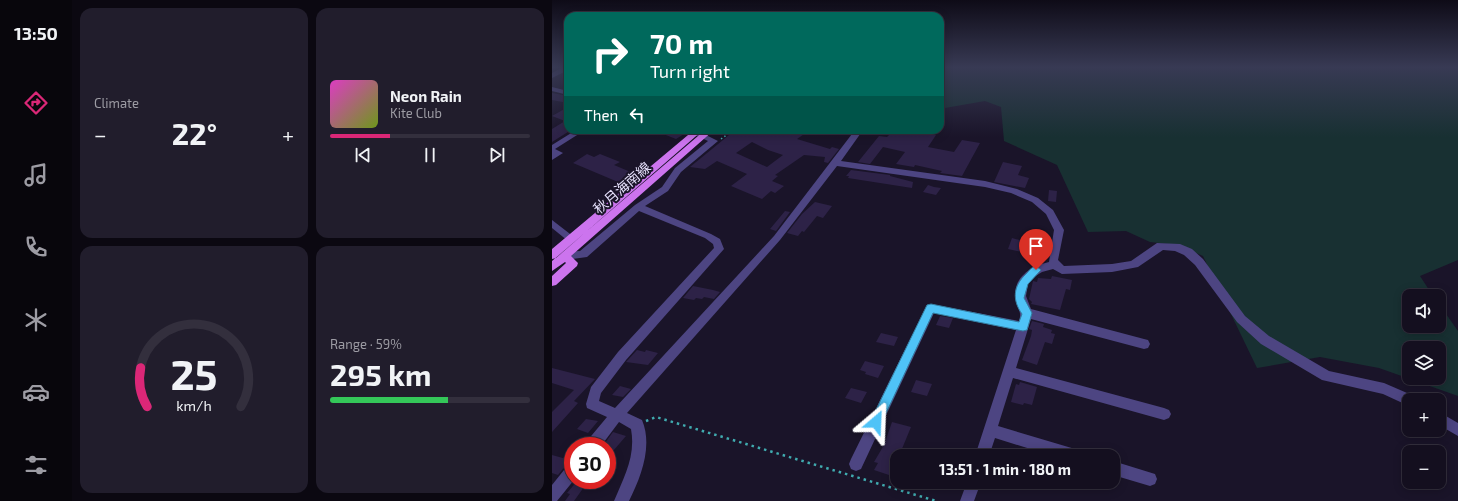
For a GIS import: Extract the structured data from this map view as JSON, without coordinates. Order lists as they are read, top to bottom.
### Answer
{
  "streets": {
    "main road": ["秋月海南線"]
  },
  "page": {
    "tabs": "13:50",
    "tile": [
      "Climate",
      ["Range · 59%", "295 km"]
    ],
    "turn": ["70 m", "Turn right"],
    "song": ["Neon Rain", "Kite Club"],
    "then": "Then",
    "heat": ["−", "22°", "+"],
    "map_buttons": ["+", "−"],
    "limit": "30",
    "trip": "13:51 · 1 min · 180 m",
    "gauge": ["25", "km/h"]
  }
}
